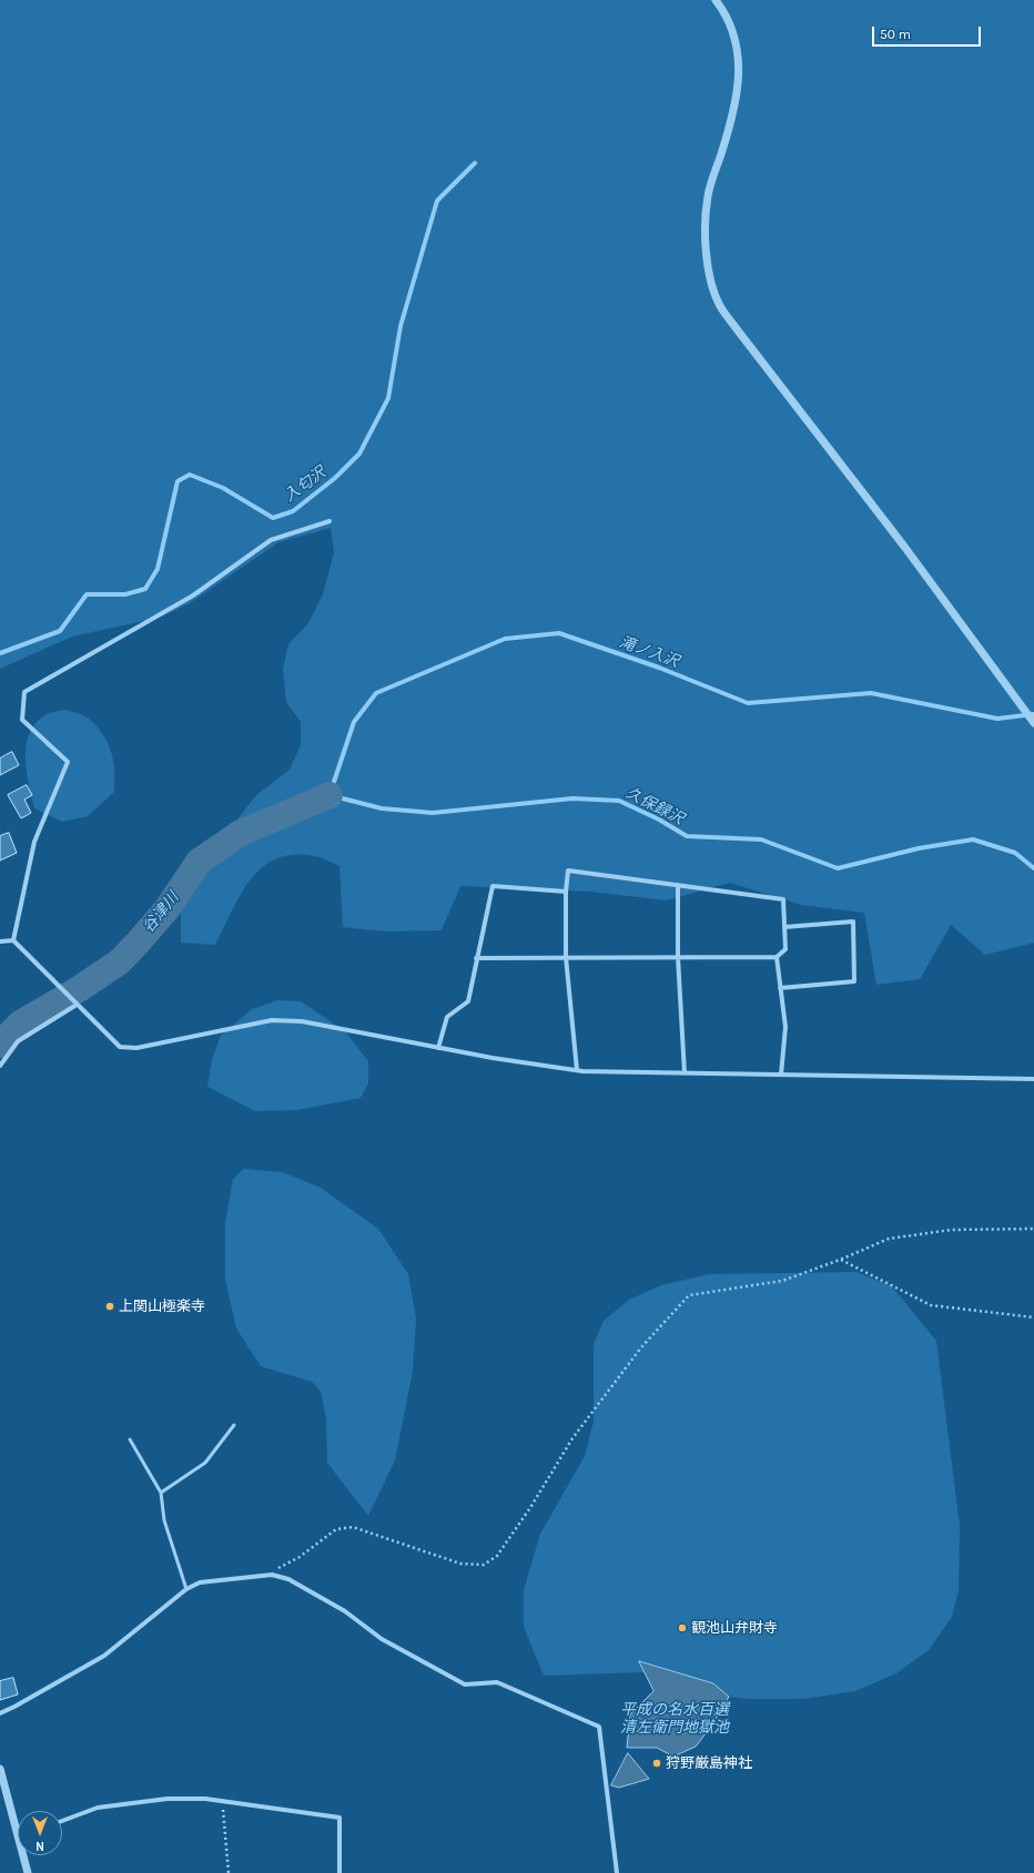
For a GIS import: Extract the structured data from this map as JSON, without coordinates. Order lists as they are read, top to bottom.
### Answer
{
  "water": [
    "入匂沢",
    "滝ノ入沢",
    "久保録沢",
    "谷津川",
    "平成の名水百選 清左衛門地獄池"
  ],
  "places": ["上関山極楽寺", "観池山弁財寺", "狩野厳島神社"],
  "scale_bar": "50 m",
  "north": "bottom"
}
